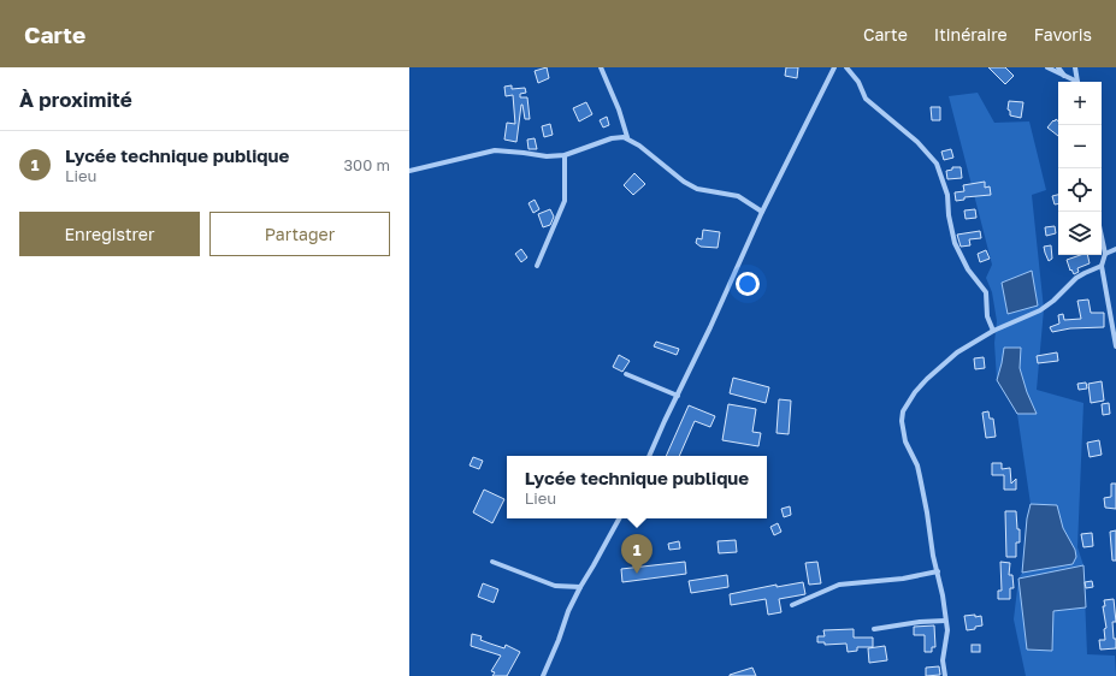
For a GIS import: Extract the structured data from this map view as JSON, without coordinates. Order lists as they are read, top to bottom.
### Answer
{
  "page": {
    "header": "Carte",
    "nav": ["Carte", "Itinéraire", "Favoris"],
    "heading": "À proximité",
    "map_buttons": ["+", "−"],
    "list": [
      {
        "mark": "1",
        "name": "Lycée technique publique",
        "note": "Lieu",
        "value": "300 m"
      }
    ],
    "buttons": ["Enregistrer", "Partager"],
    "popup": ["Lycée technique publique", "Lieu"],
    "pins": "1"
  }
}
